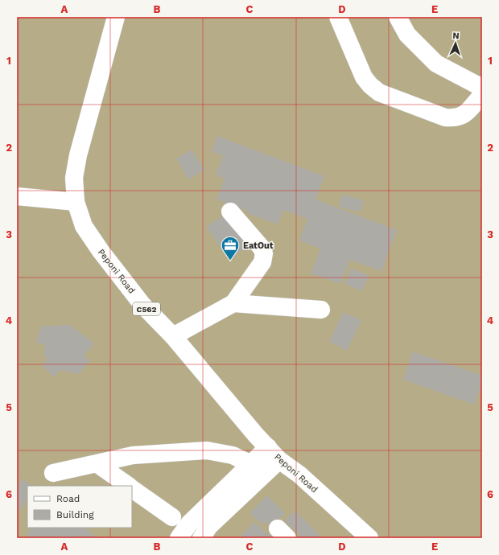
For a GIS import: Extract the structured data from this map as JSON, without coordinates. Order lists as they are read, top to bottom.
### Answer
{
  "streets": {
    "main road": ["Peponi Road", "C562"]
  },
  "places": {
    "office": ["EatOut"]
  },
  "legend": ["Road", "Building"],
  "north": "top",
  "grid": {
    "columns": [
      "A",
      "B",
      "C",
      "D",
      "E"
    ],
    "rows": [
      "1",
      "2",
      "3",
      "4",
      "5",
      "6"
    ]
  }
}
